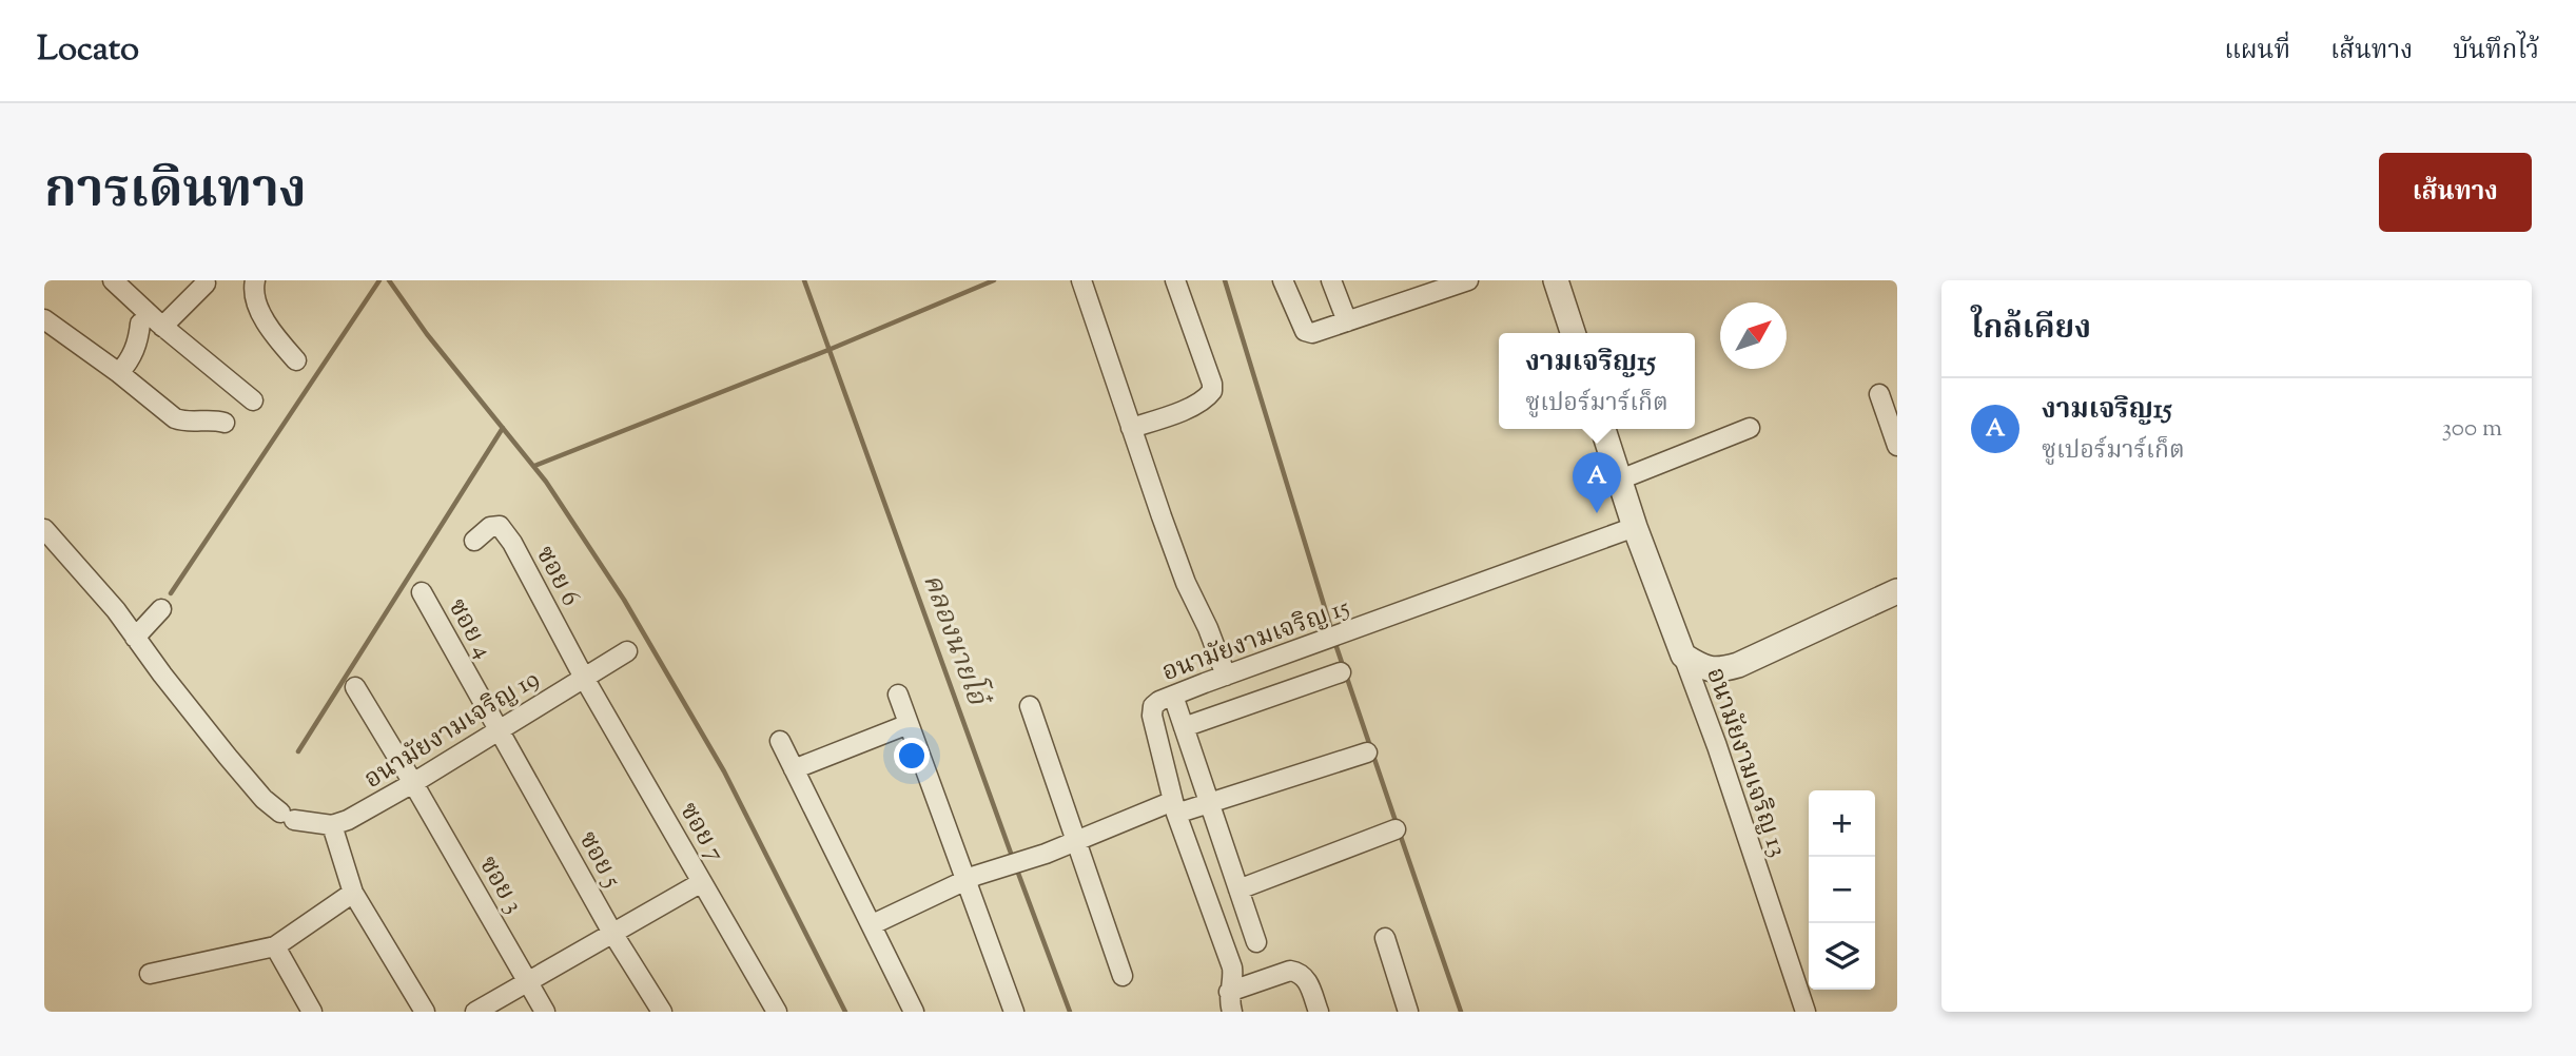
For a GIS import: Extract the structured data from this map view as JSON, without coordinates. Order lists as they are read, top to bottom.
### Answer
{
  "streets": {
    "street": [
      "ซอย 6",
      "ซอย 4",
      "อนามัยงามเจริญ 15",
      "อนามัยงามเจริญ 19",
      "อนามัยงามเจริญ 13",
      "ซอย 7",
      "ซอย 5",
      "ซอย 3"
    ]
  },
  "crossings": [
    ["ซอย 6", "อนามัยงามเจริญ 19"],
    ["ซอย 6", "ซอย 7"],
    ["ซอย 4", "อนามัยงามเจริญ 19"],
    ["ซอย 4", "ซอย 5"],
    ["อนามัยงามเจริญ 19", "ซอย 7"],
    ["อนามัยงามเจริญ 19", "ซอย 5"],
    ["อนามัยงามเจริญ 19", "ซอย 3"]
  ],
  "water": ["คลองนายโอ๋"],
  "north": "top right",
  "page": {
    "header": "Locato",
    "nav": ["แผนที่", "เส้นทาง", "บันทึกไว้"],
    "title": "การเดินทาง",
    "buttons": "เส้นทาง",
    "heading": "ใกล้เคียง",
    "popup": ["งามเจริญ15", "ซูเปอร์มาร์เก็ต"],
    "list": [
      {
        "mark": "A",
        "name": "งามเจริญ15",
        "note": "ซูเปอร์มาร์เก็ต",
        "value": "300 m"
      }
    ],
    "pins": "A",
    "map_buttons": ["+", "−"]
  }
}
